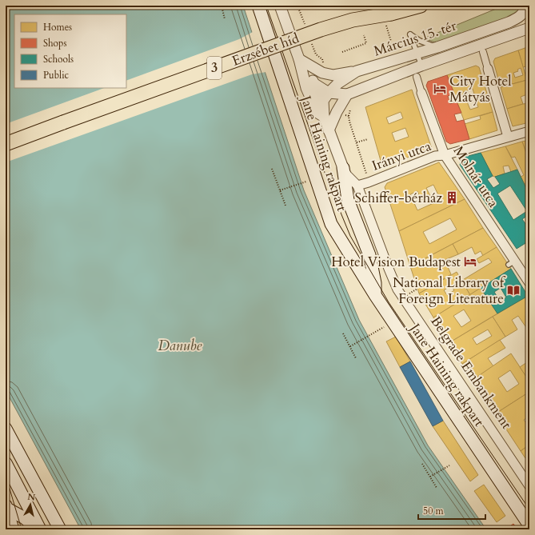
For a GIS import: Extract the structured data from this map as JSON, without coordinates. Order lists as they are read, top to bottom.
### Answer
{
  "streets": {
    "main road": ["Erzsébet híd", "3", "Jane Haining rakpart"],
    "street": [
      "Március 15. tér",
      "Irányi utca",
      "Molnár utca",
      "Belgrade Embankment"
    ]
  },
  "crossings": [
    ["Március 15. tér", "Belgrade Embankment"],
    ["Irányi utca", "Molnár utca"],
    ["Irányi utca", "Belgrade Embankment"]
  ],
  "water": ["Danube"],
  "places": {
    "hotel": ["City Hotel Mátyás", "Hotel Vision Budapest"],
    "building": ["Schiffer-bérház"],
    "library": ["National Library of Foreign Literature"]
  },
  "legend": [
    "Homes",
    "Shops",
    "Schools",
    "Public"
  ],
  "scale_bar": "50 m",
  "north": "top"
}
